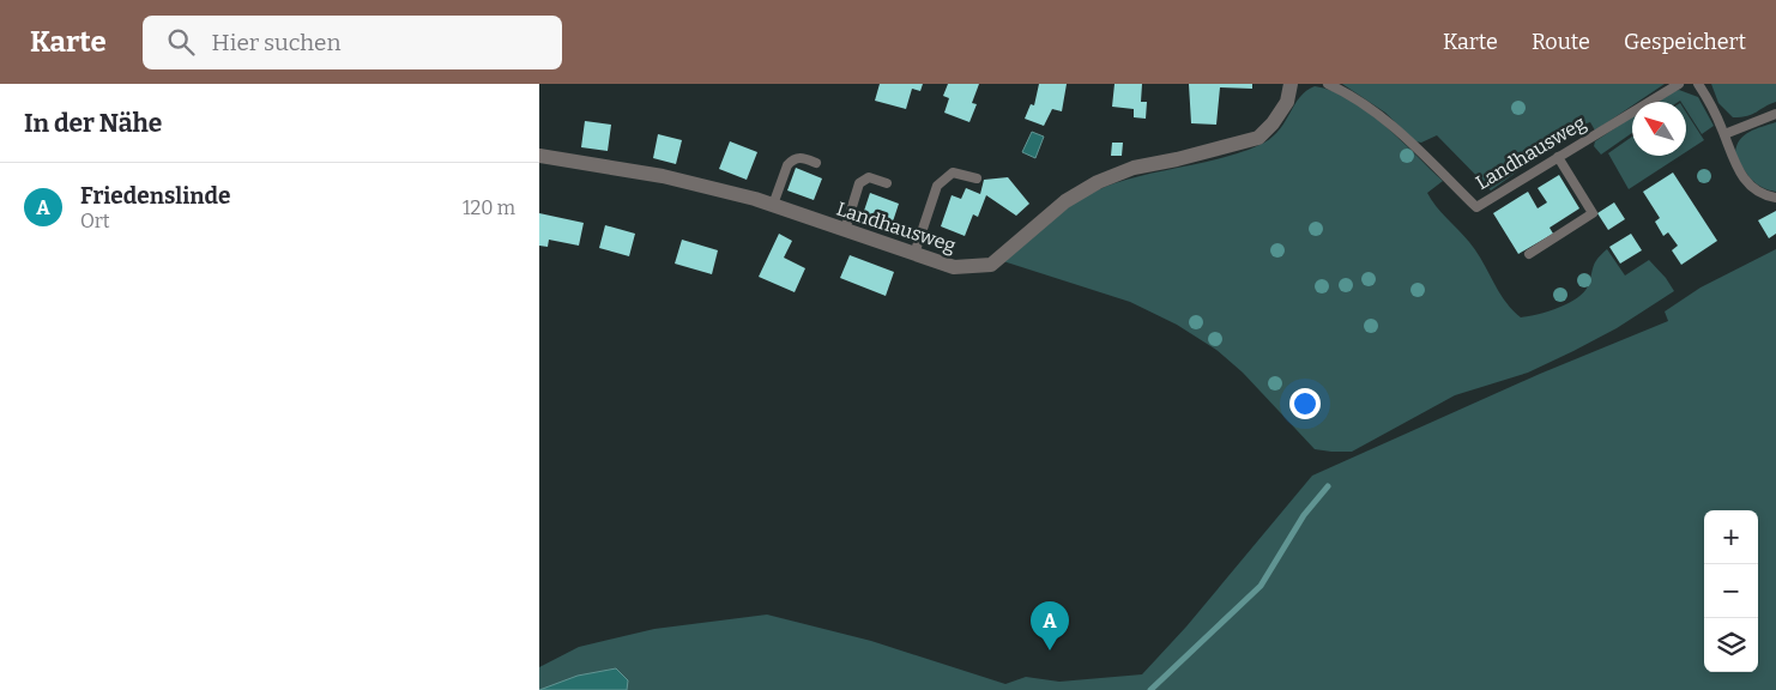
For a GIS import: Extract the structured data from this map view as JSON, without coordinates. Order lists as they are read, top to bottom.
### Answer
{
  "streets": {
    "street": ["Landhausweg"]
  },
  "north": "top left",
  "page": {
    "header": "Karte",
    "search": "Hier suchen",
    "nav": ["Karte", "Route", "Gespeichert"],
    "heading": "In der Nähe",
    "list": [
      {
        "mark": "A",
        "name": "Friedenslinde",
        "note": "Ort",
        "value": "120 m"
      }
    ],
    "map_buttons": ["+", "−"],
    "pins": "A"
  }
}
